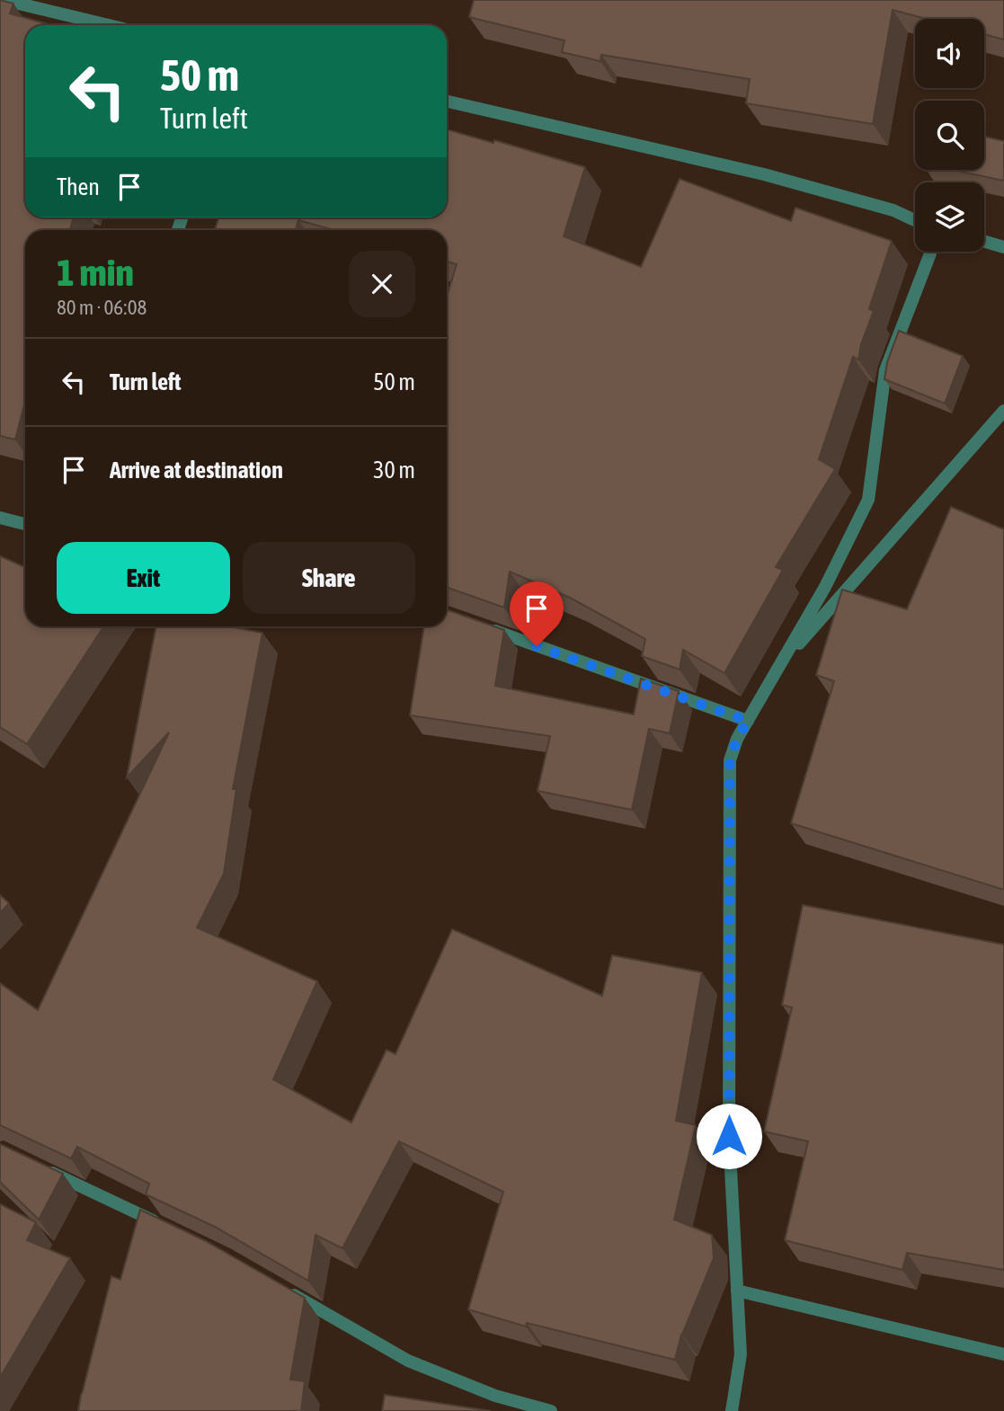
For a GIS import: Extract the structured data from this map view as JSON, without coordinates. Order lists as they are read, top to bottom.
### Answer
{
  "page": {
    "turn": ["50 m", "Turn left"],
    "then": "Then",
    "heading": ["1 min", "80 m · 06:08"],
    "list": [
      {
        "name": "Turn left",
        "value": "50 m"
      },
      {
        "name": "Arrive at destination",
        "value": "30 m"
      }
    ],
    "buttons": ["Exit", "Share"]
  }
}
